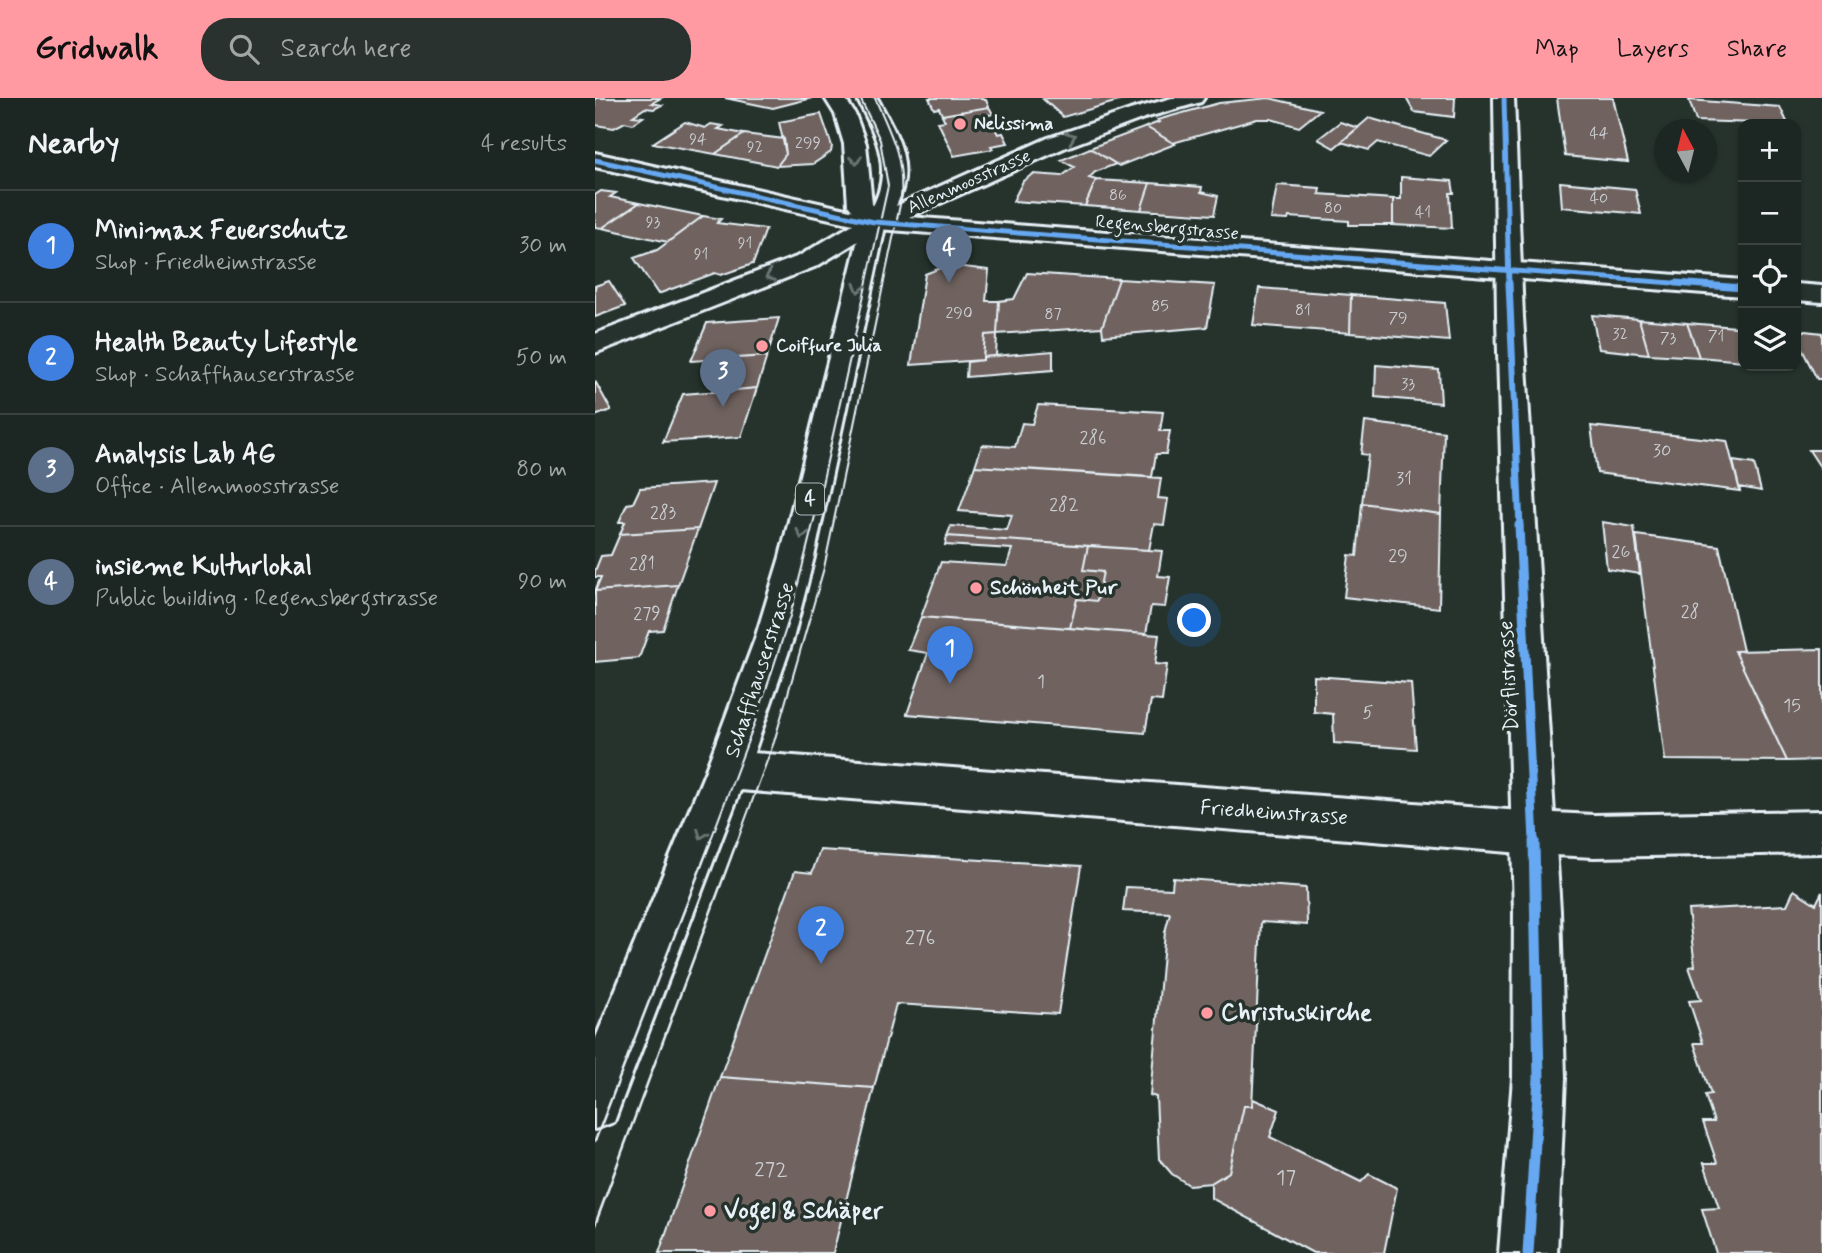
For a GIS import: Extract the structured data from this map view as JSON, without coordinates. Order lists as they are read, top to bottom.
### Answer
{
  "streets": {
    "street": [
      "Allenmoosstrasse",
      "Regensbergstrasse",
      "4",
      "Schaffhauserstrasse",
      "Dörflistrasse",
      "Friedheimstrasse"
    ]
  },
  "crossings": [
    ["Allenmoosstrasse", "Regensbergstrasse"],
    ["Allenmoosstrasse", "Schaffhauserstrasse"],
    ["Regensbergstrasse", "Schaffhauserstrasse"],
    ["Regensbergstrasse", "Dörflistrasse"],
    ["Schaffhauserstrasse", "Friedheimstrasse"],
    ["Dörflistrasse", "Friedheimstrasse"]
  ],
  "one_way": ["Schaffhauserstrasse"],
  "places": [
    "Nelissima",
    "Coiffure Julia",
    "Schönheit Pur",
    "Christuskirche",
    "Vogel & Schäper"
  ],
  "house_numbers": [
    "44",
    "94",
    "299",
    "92",
    "86",
    "40",
    "80",
    "41",
    "93",
    "91",
    "91",
    "85",
    "81",
    "290",
    "87",
    "79",
    "32",
    "71",
    "73",
    "33",
    "286",
    "30",
    "31",
    "282",
    "283",
    "26",
    "29",
    "281",
    "28",
    "279",
    "1",
    "15",
    "5",
    "276",
    "272",
    "17"
  ],
  "north": "top",
  "page": {
    "header": "Gridwalk",
    "search": "Search here",
    "nav": ["Map", "Layers", "Share"],
    "heading": ["Nearby", "4 results"],
    "map_buttons": ["+", "−"],
    "list": [
      {
        "mark": "1",
        "name": "Minimax Feuerschutz",
        "note": "Shop · Friedheimstrasse",
        "value": "30 m"
      },
      {
        "mark": "2",
        "name": "Health Beauty Lifestyle",
        "note": "Shop · Schaffhauserstrasse",
        "value": "50 m"
      },
      {
        "mark": "3",
        "name": "Analysis Lab AG",
        "note": "Office · Allenmoosstrasse",
        "value": "80 m"
      },
      {
        "mark": "4",
        "name": "insieme Kulturlokal",
        "note": "Public building · Regensbergstrasse",
        "value": "90 m"
      }
    ],
    "pins": [
      "4",
      "3",
      "1",
      "2"
    ]
  }
}
